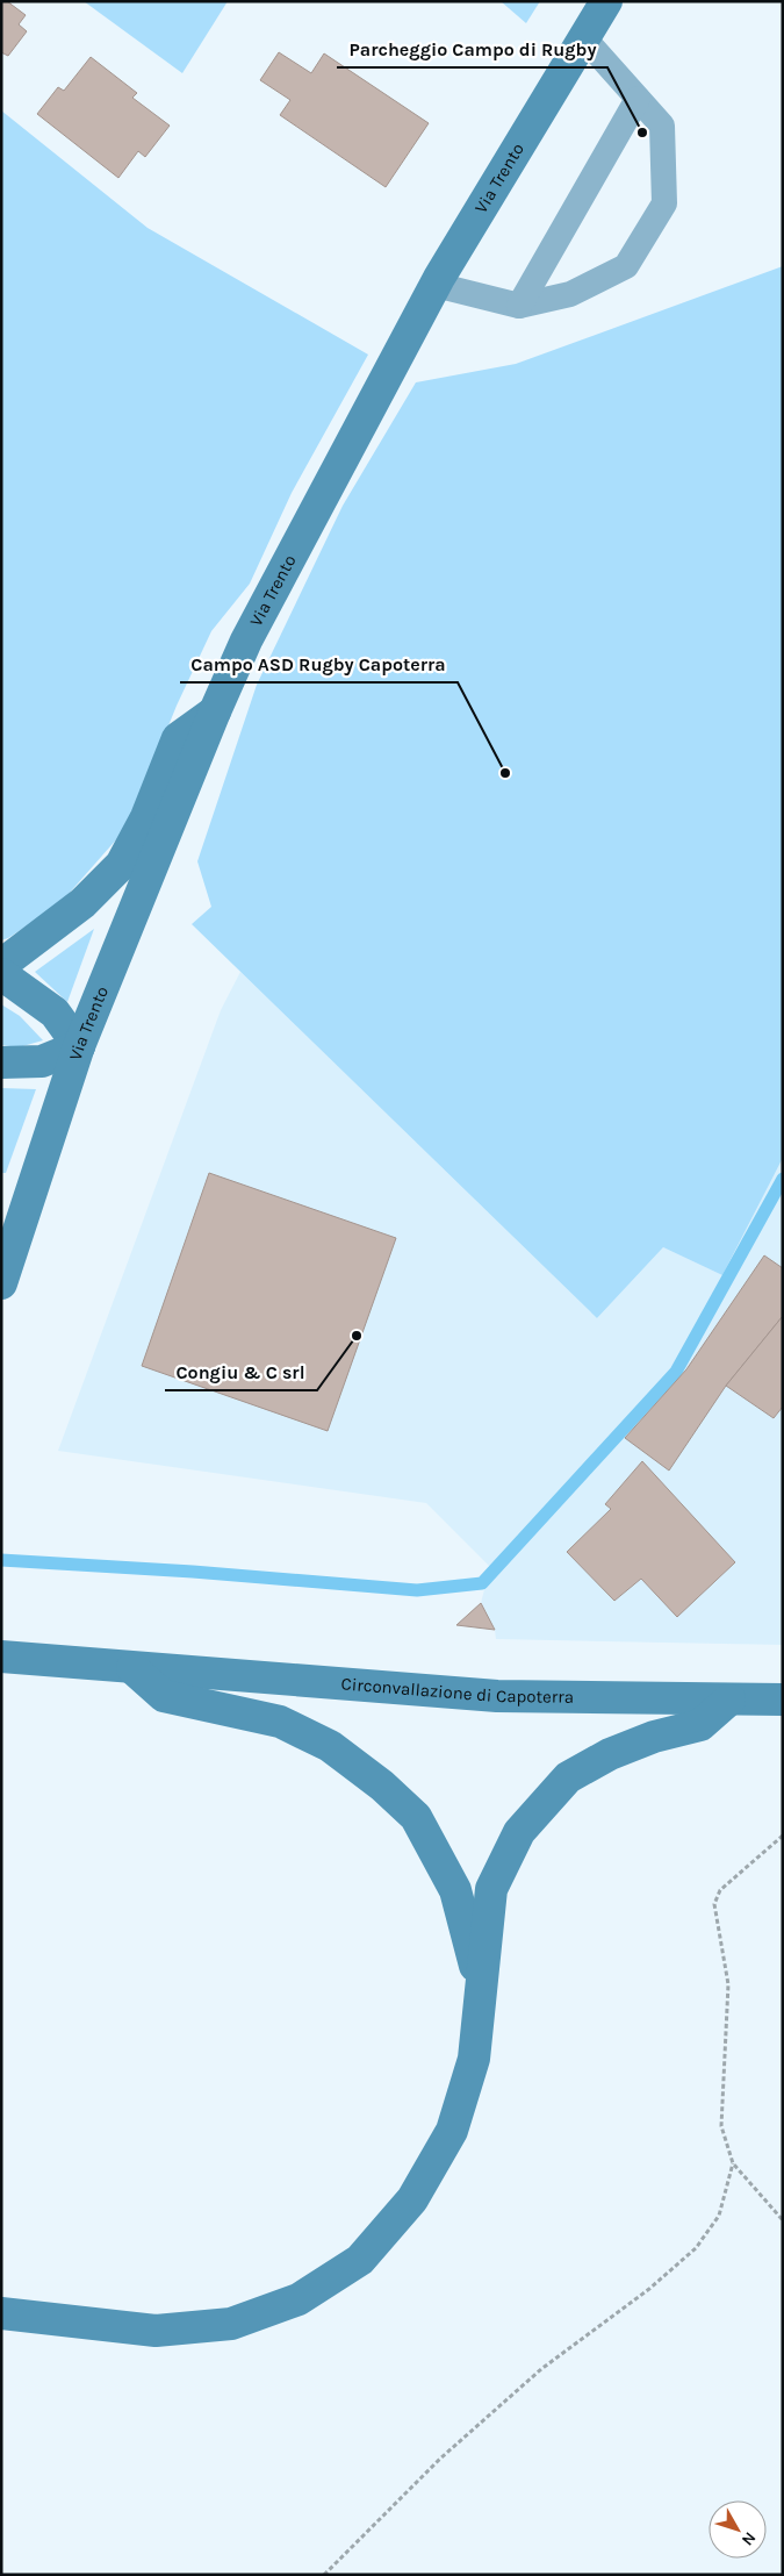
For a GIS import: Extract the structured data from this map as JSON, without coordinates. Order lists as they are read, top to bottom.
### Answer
{
  "streets": {
    "street": ["Via Trento", "Circonvallazione di Capoterra"]
  },
  "places": ["Parcheggio Campo di Rugby", "Campo ASD Rugby Capoterra", "Congiu & C srl"],
  "north": "bottom right"
}
